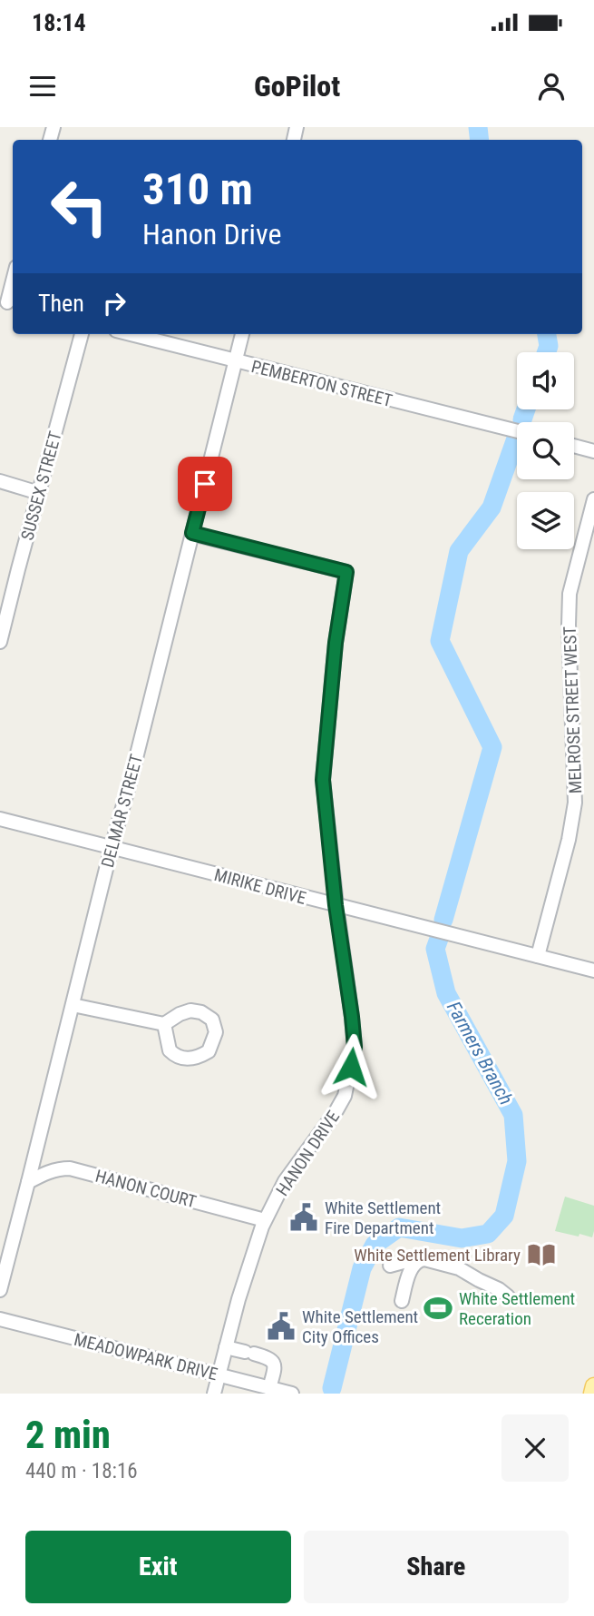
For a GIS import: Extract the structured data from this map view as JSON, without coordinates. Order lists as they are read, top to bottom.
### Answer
{
  "streets": {
    "street": [
      "PEMBERTON STREET",
      "SUSSEX STREET",
      "MELROSE STREET WEST",
      "DELMAR STREET",
      "MIRIKE DRIVE",
      "HANON DRIVE",
      "HANON COURT",
      "MEADOWPARK DRIVE"
    ]
  },
  "crossings": [
    ["PEMBERTON STREET", "DELMAR STREET"],
    ["MELROSE STREET WEST", "MIRIKE DRIVE"],
    ["DELMAR STREET", "MIRIKE DRIVE"],
    ["DELMAR STREET", "HANON DRIVE"],
    ["DELMAR STREET", "HANON COURT"],
    ["MIRIKE DRIVE", "HANON DRIVE"],
    ["HANON DRIVE", "HANON COURT"],
    ["HANON DRIVE", "MEADOWPARK DRIVE"]
  ],
  "water": ["Farmers Branch"],
  "places": {
    "public building": ["White Settlement Fire Department", "White Settlement City Offices"],
    "library": ["White Settlement Library"],
    "sports": ["White Settlement Receration"]
  },
  "page": {
    "status": "18:14",
    "header": "GoPilot",
    "turn": ["310 m", "Hanon Drive"],
    "then": "Then",
    "heading": ["2 min", "440 m · 18:16"],
    "buttons": ["Exit", "Share"]
  }
}
